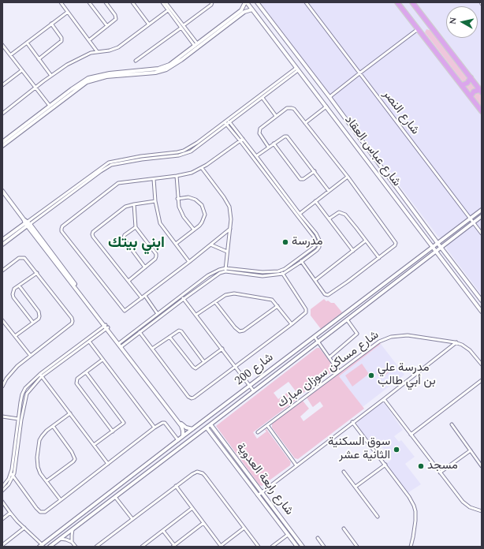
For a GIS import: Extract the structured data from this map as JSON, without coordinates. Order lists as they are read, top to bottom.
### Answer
{
  "streets": {
    "street": [
      "شارع النصر",
      "شارع عباس العقاد",
      "شارع 200",
      "شارع مساكن سوزان مبارك",
      "شارع رابعة العدوية"
    ]
  },
  "crossings": [
    ["شارع النصر", "شارع 200"],
    ["شارع عباس العقاد", "شارع 200"],
    ["شارع 200", "شارع رابعة العدوية"]
  ],
  "districts": ["ابني بيتك"],
  "places": [
    "مدرسة",
    "مدرسة علي بن أبي طالب",
    "سوق السكنية الثانية عشر",
    "مسجد"
  ],
  "north": "left"
}
